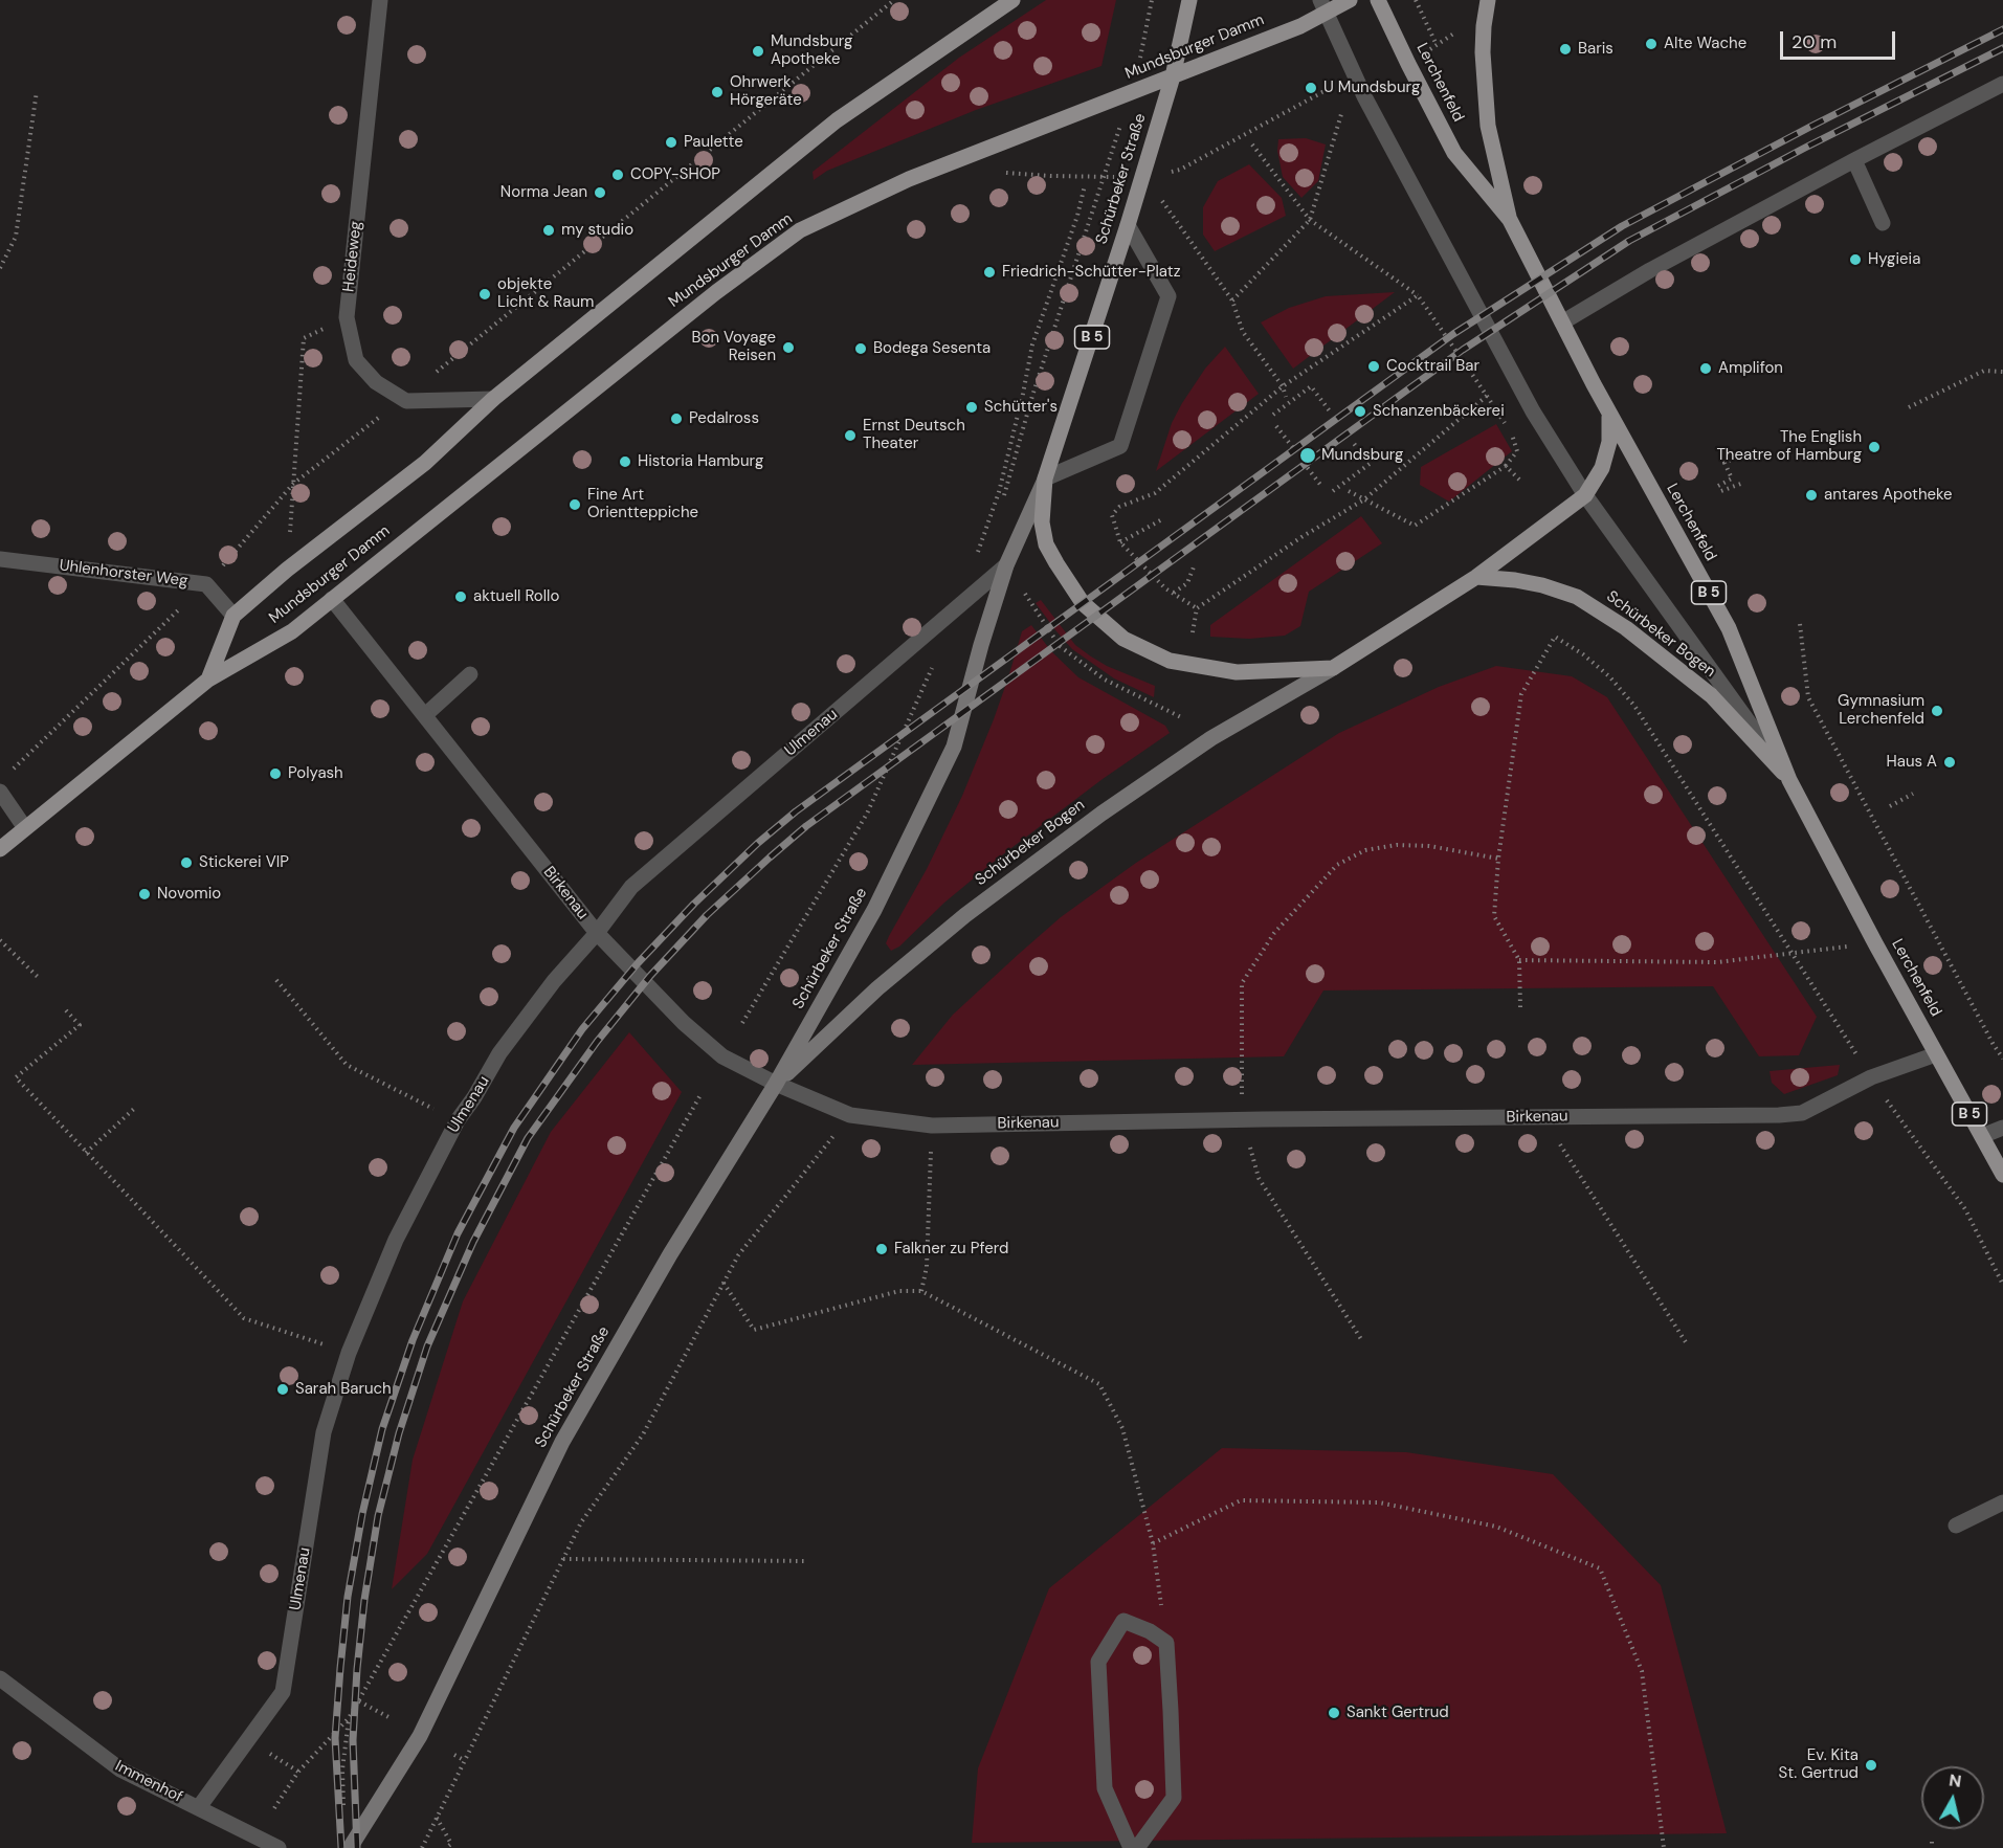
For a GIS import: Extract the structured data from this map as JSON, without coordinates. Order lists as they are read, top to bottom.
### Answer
{
  "streets": {
    "main road": [
      "Mundsburger Damm",
      "Lerchenfeld",
      "Schürbeker Straße",
      "B 5",
      "Schürbeker Bogen"
    ],
    "street": [
      "Heideweg",
      "Uhlenhorster Weg",
      "Ulmenau",
      "Birkenau",
      "Immenhof"
    ]
  },
  "crossings": [
    ["Mundsburger Damm", "Schürbeker Straße"],
    ["Mundsburger Damm", "Uhlenhorster Weg"],
    ["Mundsburger Damm", "Birkenau"],
    ["Lerchenfeld", "Schürbeker Bogen"],
    ["Lerchenfeld", "Birkenau"],
    ["Schürbeker Straße", "B 5"],
    ["Schürbeker Straße", "Schürbeker Bogen"],
    ["Schürbeker Straße", "Ulmenau"],
    ["Schürbeker Straße", "Birkenau"],
    ["B 5", "Schürbeker Bogen"],
    ["Schürbeker Bogen", "Birkenau"],
    ["Ulmenau", "Birkenau"],
    ["Ulmenau", "Immenhof"]
  ],
  "places": [
    "Alte Wache",
    "Baris",
    "Mundsburg Apotheke",
    "U Mundsburg",
    "Ohrwerk Hörgeräte",
    "Paulette",
    "COPY-SHOP",
    "Norma Jean",
    "my studio",
    "Hygieia",
    "Friedrich-Schütter-Platz",
    "objekte Licht & Raum",
    "Bon Voyage Reisen",
    "Bodega Sesenta",
    "Cocktrail Bar",
    "Amplifon",
    "Schütter's",
    "Schanzenbäckerei",
    "Pedalross",
    "Ernst Deutsch Theater",
    "The English Theatre of Hamburg",
    "Mundsburg",
    "Historia Hamburg",
    "antares Apotheke",
    "Fine Art Orientteppiche",
    "aktuell Rollo",
    "Gymnasium Lerchenfeld",
    "Haus A",
    "Polyash",
    "Stickerei VIP",
    "Novomio",
    "Falkner zu Pferd",
    "Sarah Baruch",
    "Sankt Gertrud",
    "Ev. Kita St. Gertrud"
  ],
  "scale_bar": "20 m",
  "north": "top"
}
